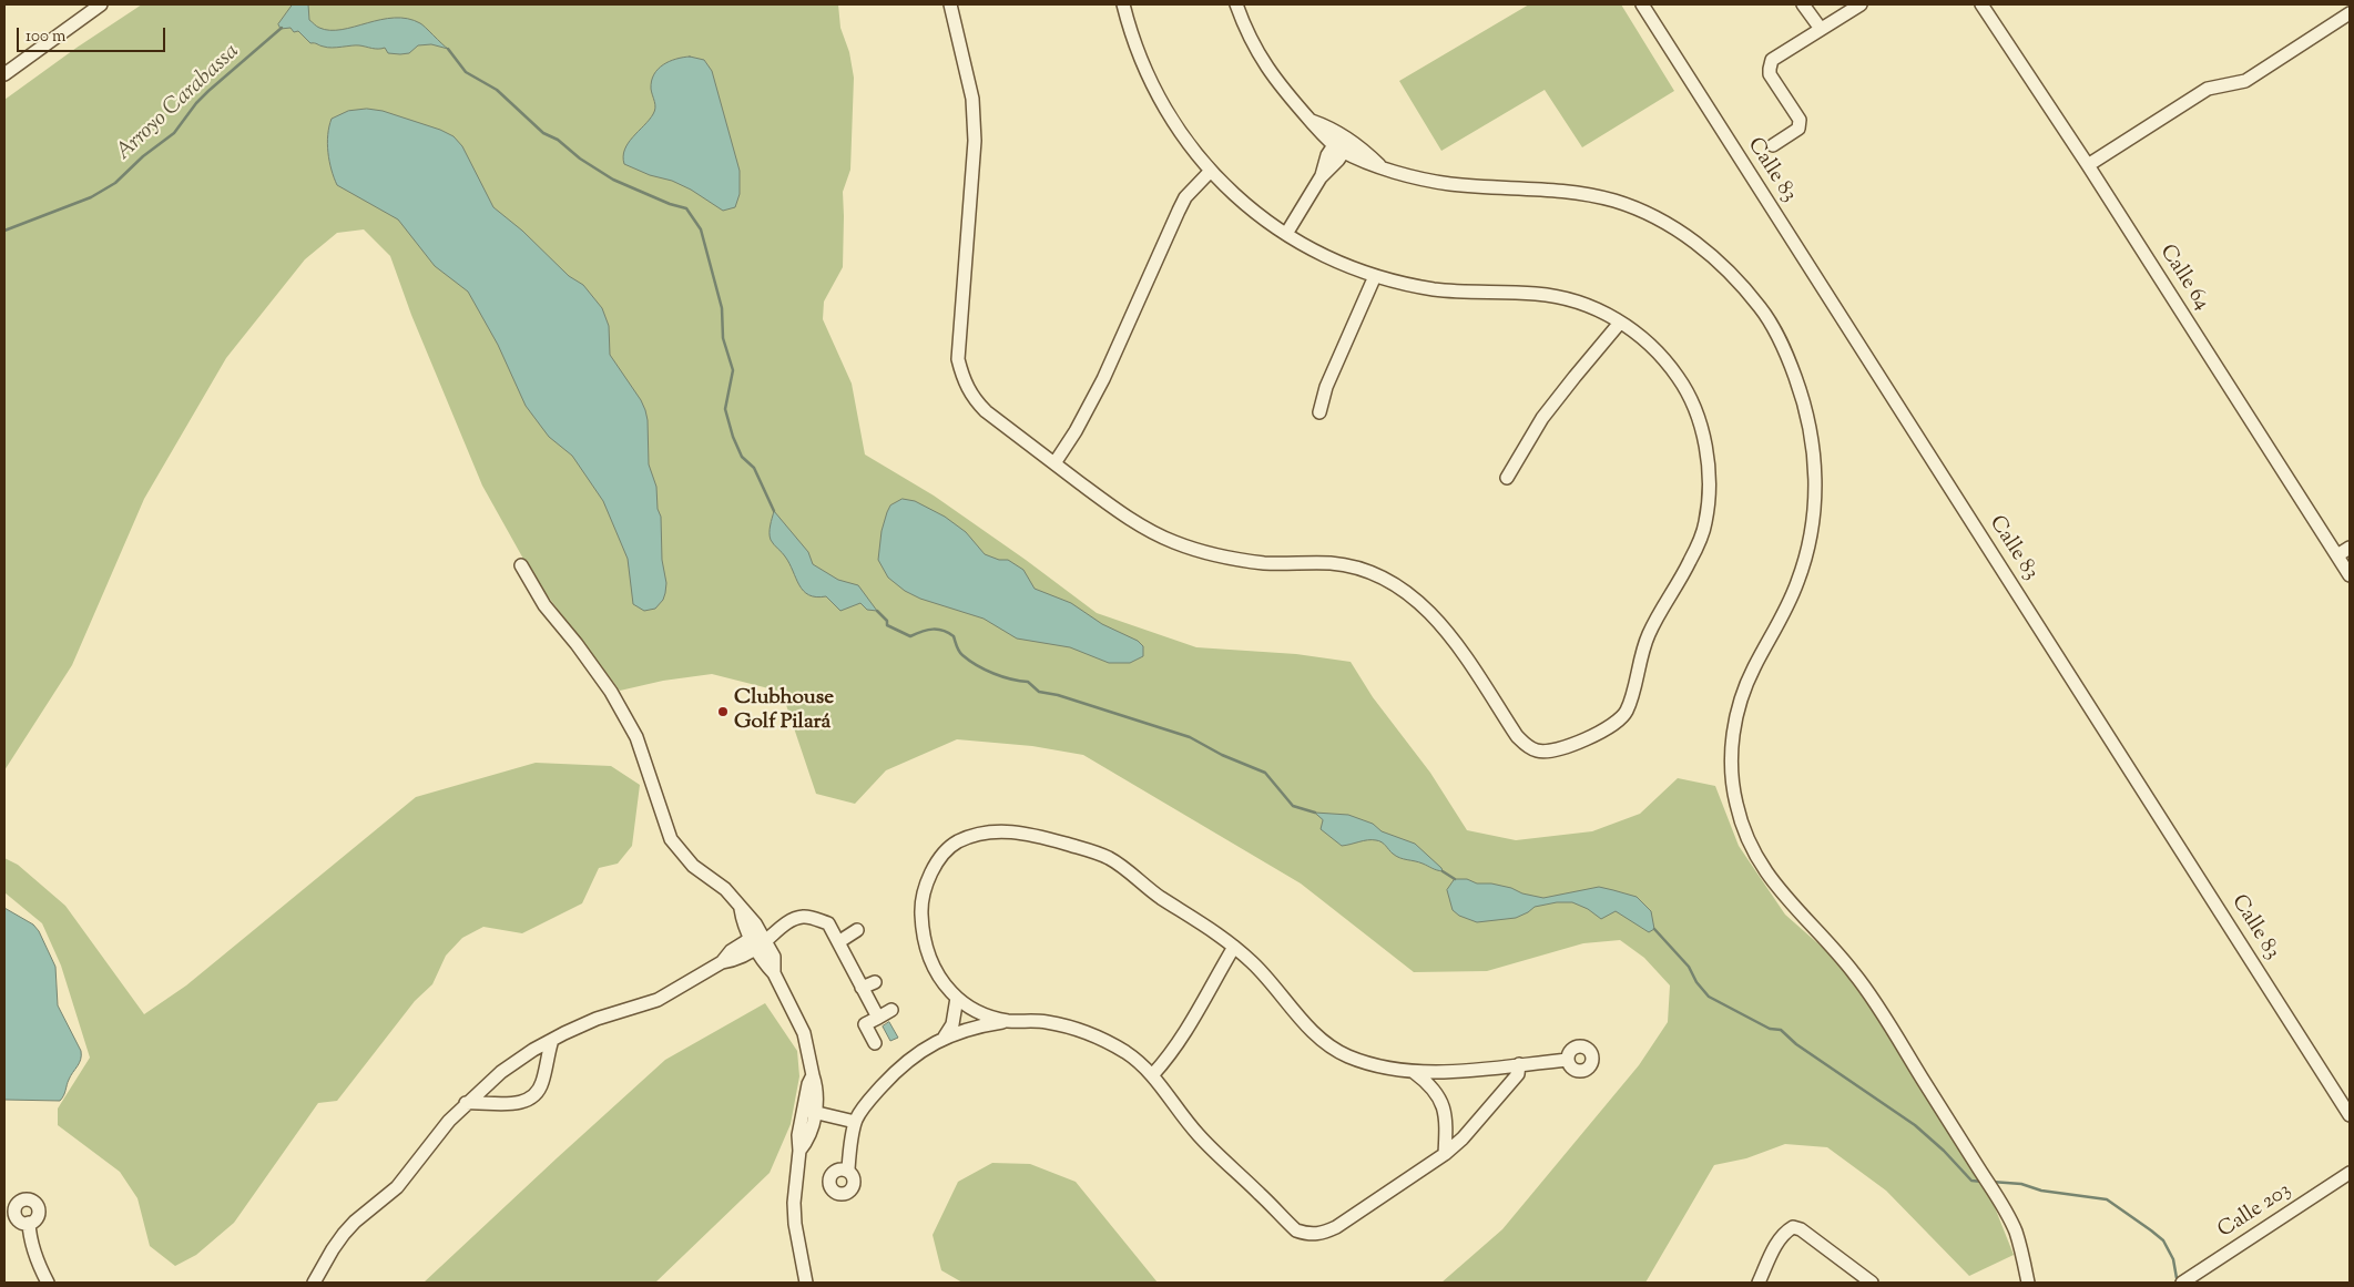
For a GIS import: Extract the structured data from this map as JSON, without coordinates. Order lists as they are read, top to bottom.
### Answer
{
  "streets": {
    "street": ["Calle 83", "Calle 64", "Calle 203"]
  },
  "water": ["Arroyo Carabassa"],
  "places": ["Clubhouse Golf Pilará"],
  "scale_bar": "100 m"
}
